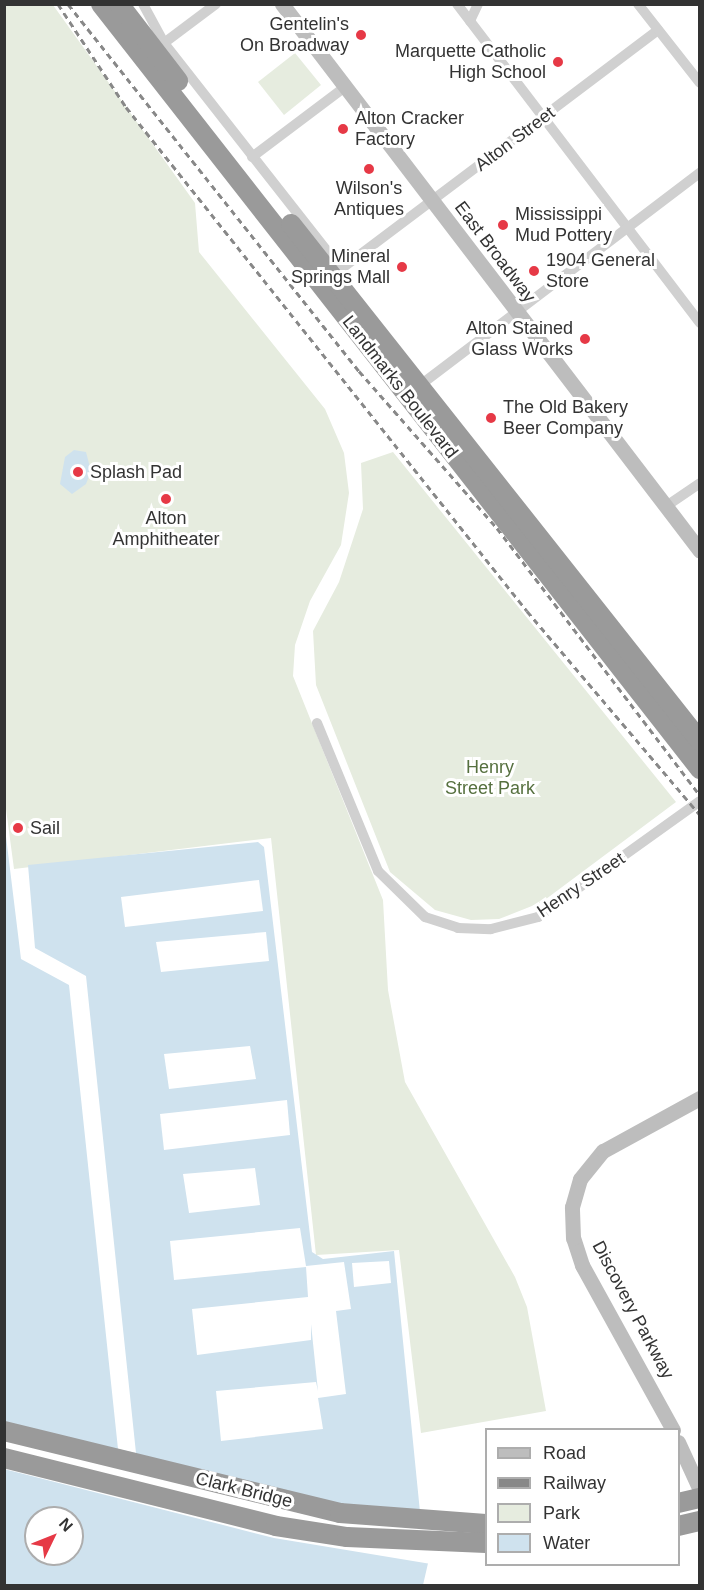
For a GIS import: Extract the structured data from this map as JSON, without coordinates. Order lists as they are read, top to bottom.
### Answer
{
  "streets": {
    "highway": ["Landmarks Boulevard", "Clark Bridge"],
    "street": [
      "Alton Street",
      "East Broadway",
      "Henry Street",
      "Discovery Parkway"
    ]
  },
  "crossings": [
    ["Alton Street", "East Broadway"]
  ],
  "parks": ["Henry Street Park"],
  "places": [
    "Gentelin's On Broadway",
    "Marquette Catholic High School",
    "Alton Cracker Factory",
    "Wilson's Antiques",
    "Mississippi Mud Pottery",
    "Mineral Springs Mall",
    "1904 General Store",
    "Alton Stained Glass Works",
    "The Old Bakery Beer Company",
    "Splash Pad",
    "Alton Amphitheater",
    "Sail"
  ],
  "legend": [
    "Road",
    "Railway",
    "Park",
    "Water"
  ],
  "north": "top right"
}
